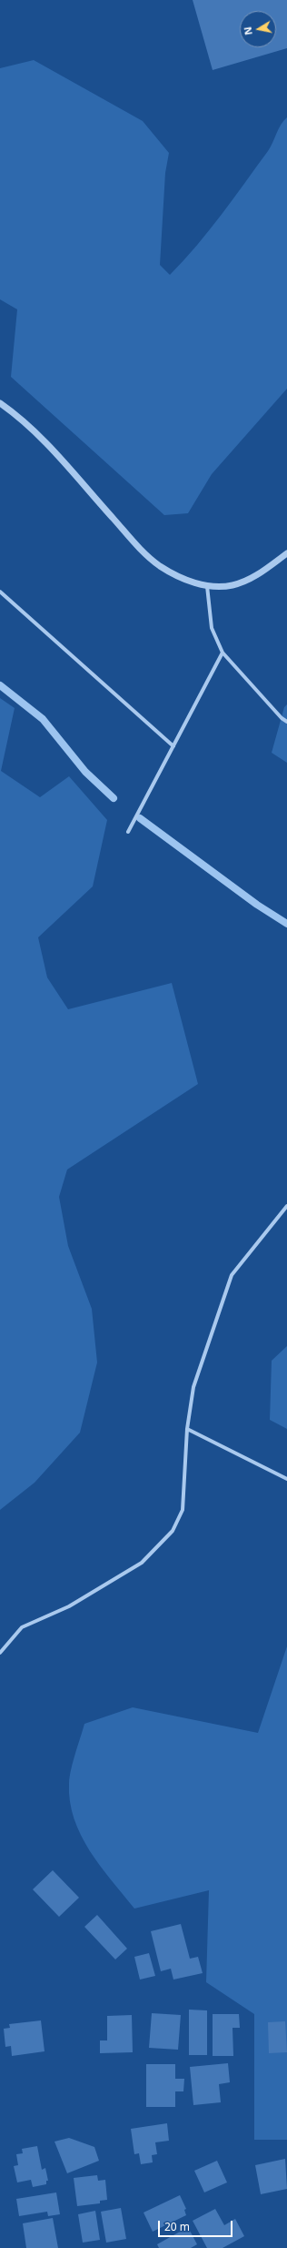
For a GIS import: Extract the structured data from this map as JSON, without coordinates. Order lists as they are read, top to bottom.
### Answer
{
  "scale_bar": "20 m",
  "north": "left"
}
